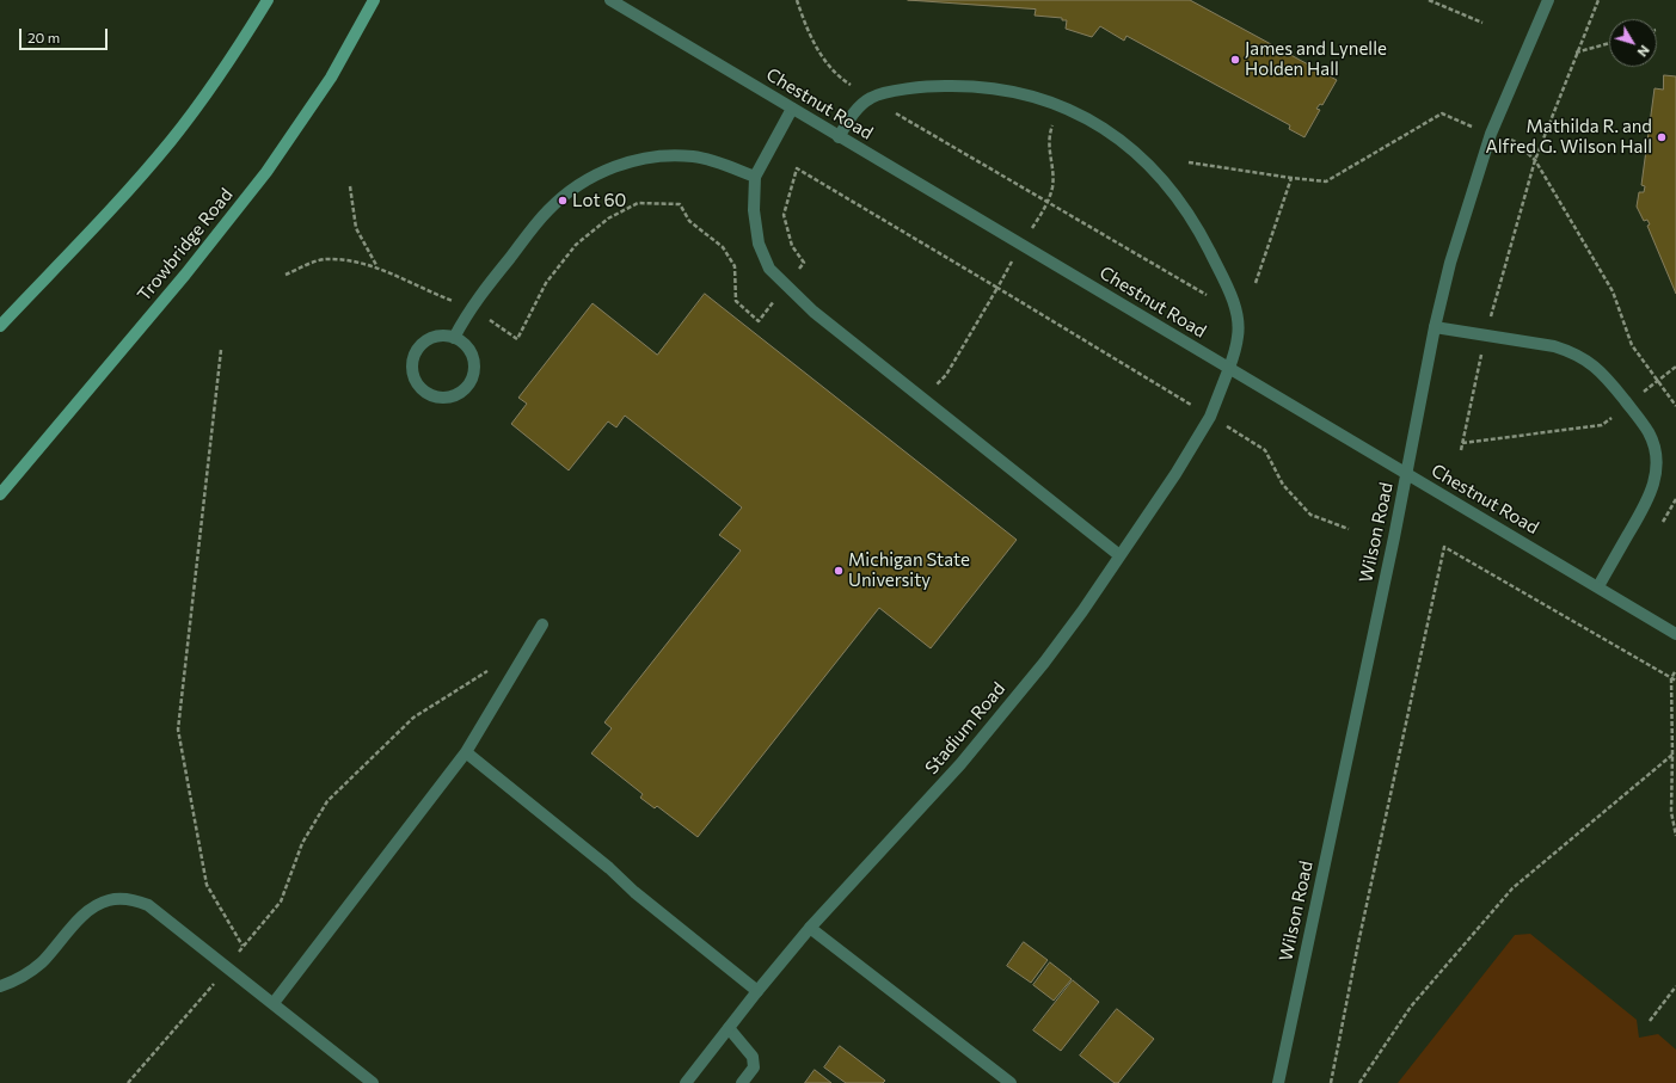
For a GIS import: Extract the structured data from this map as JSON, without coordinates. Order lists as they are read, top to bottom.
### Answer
{
  "streets": {
    "street": [
      "Chestnut Road",
      "Trowbridge Road",
      "Wilson Road",
      "Stadium Road"
    ]
  },
  "crossings": [
    ["Chestnut Road", "Wilson Road"],
    ["Chestnut Road", "Stadium Road"]
  ],
  "places": [
    "James and Lynelle Holden Hall",
    "Mathilda R. and Alfred G. Wilson Hall",
    "Lot 60",
    "Michigan State University"
  ],
  "scale_bar": "20 m",
  "north": "bottom right"
}
